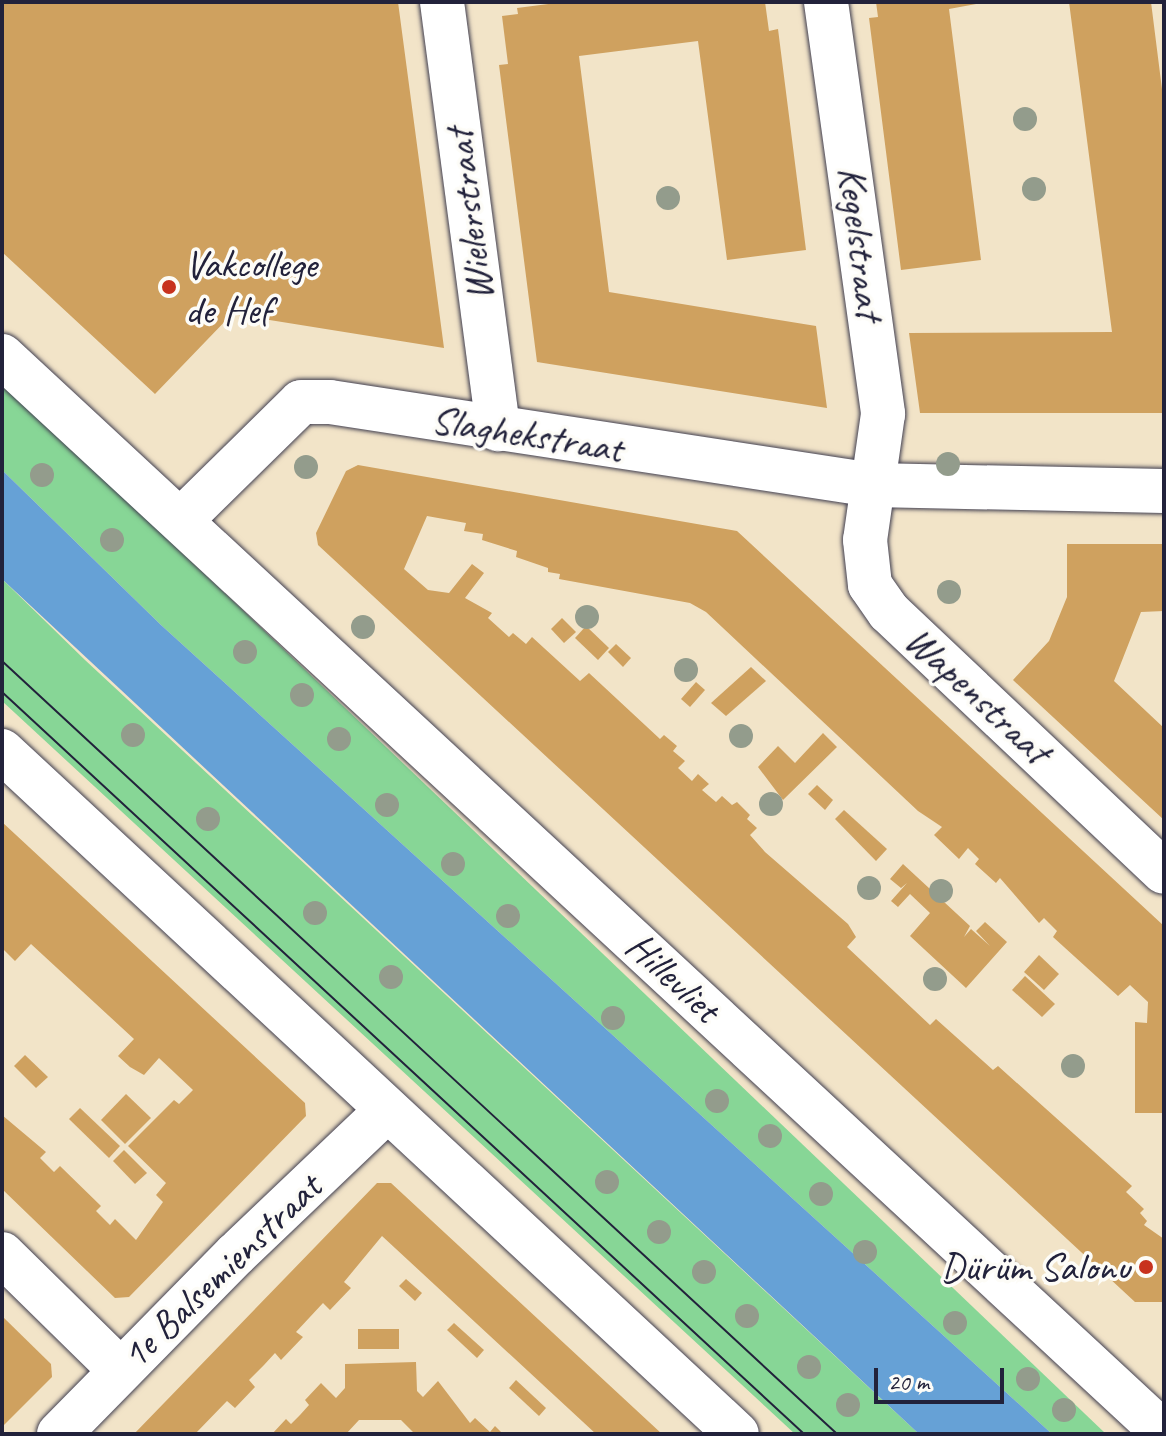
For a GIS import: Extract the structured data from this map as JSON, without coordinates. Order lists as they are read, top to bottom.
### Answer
{
  "streets": {
    "street": [
      "Wielerstraat",
      "Kegelstraat",
      "Slaghekstraat",
      "Wapenstraat",
      "Hillevliet",
      "1e Balsemienstraat"
    ]
  },
  "crossings": [
    ["Wielerstraat", "Slaghekstraat"],
    ["Kegelstraat", "Slaghekstraat"],
    ["Kegelstraat", "Wapenstraat"],
    ["Slaghekstraat", "Wapenstraat"],
    ["Slaghekstraat", "Hillevliet"]
  ],
  "places": ["Vakcollege de Hef", "Dürüm Salonu"],
  "scale_bar": "20 m"
}
